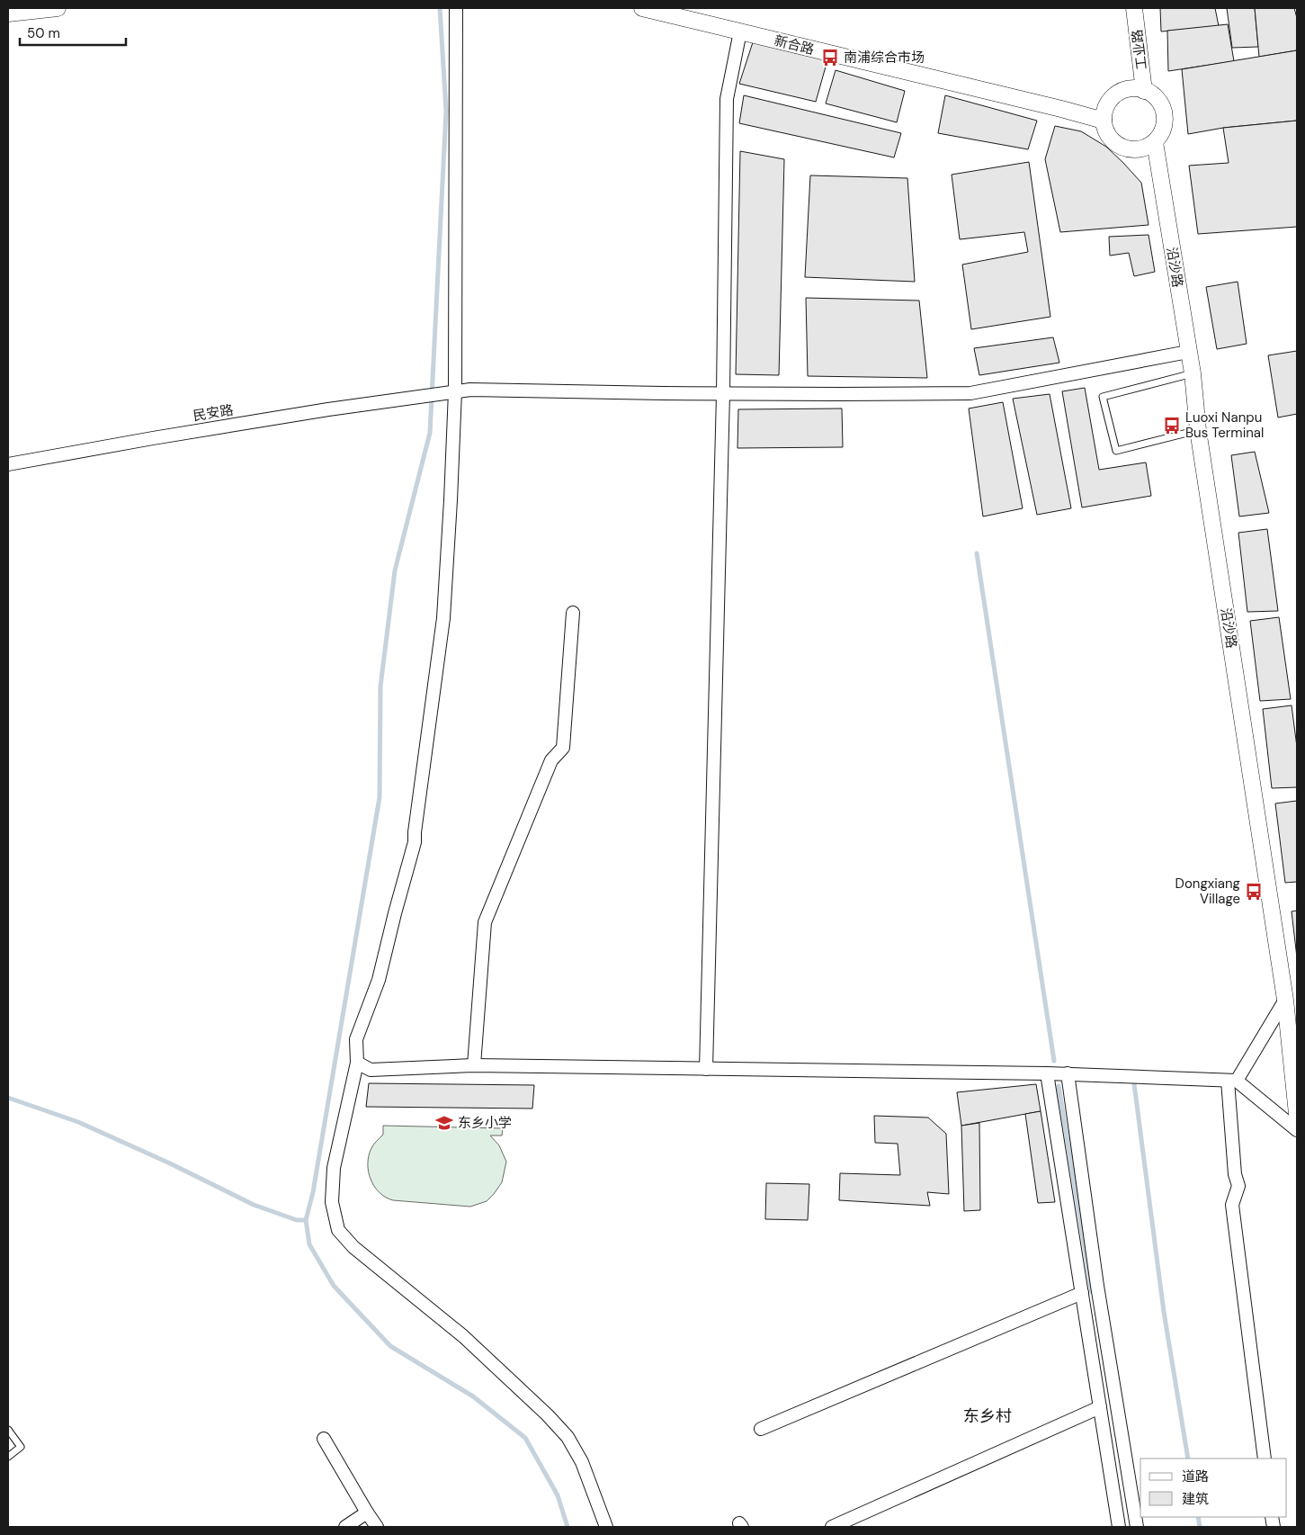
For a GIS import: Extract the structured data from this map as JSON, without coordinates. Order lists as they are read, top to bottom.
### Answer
{
  "streets": {
    "street": [
      "新合路",
      "工业路",
      "沿沙路",
      "民安路"
    ]
  },
  "crossings": [
    ["新合路", "工业路"],
    ["新合路", "沿沙路"],
    ["工业路", "沿沙路"],
    ["沿沙路", "民安路"]
  ],
  "districts": ["东乡村"],
  "places": {
    "bus stop": ["南浦综合市场", "Luoxi Nanpu Bus Terminal", "Dongxiang Village"],
    "school or university": ["东乡小学"]
  },
  "legend": ["道路", "建筑"],
  "scale_bar": "50 m"
}
